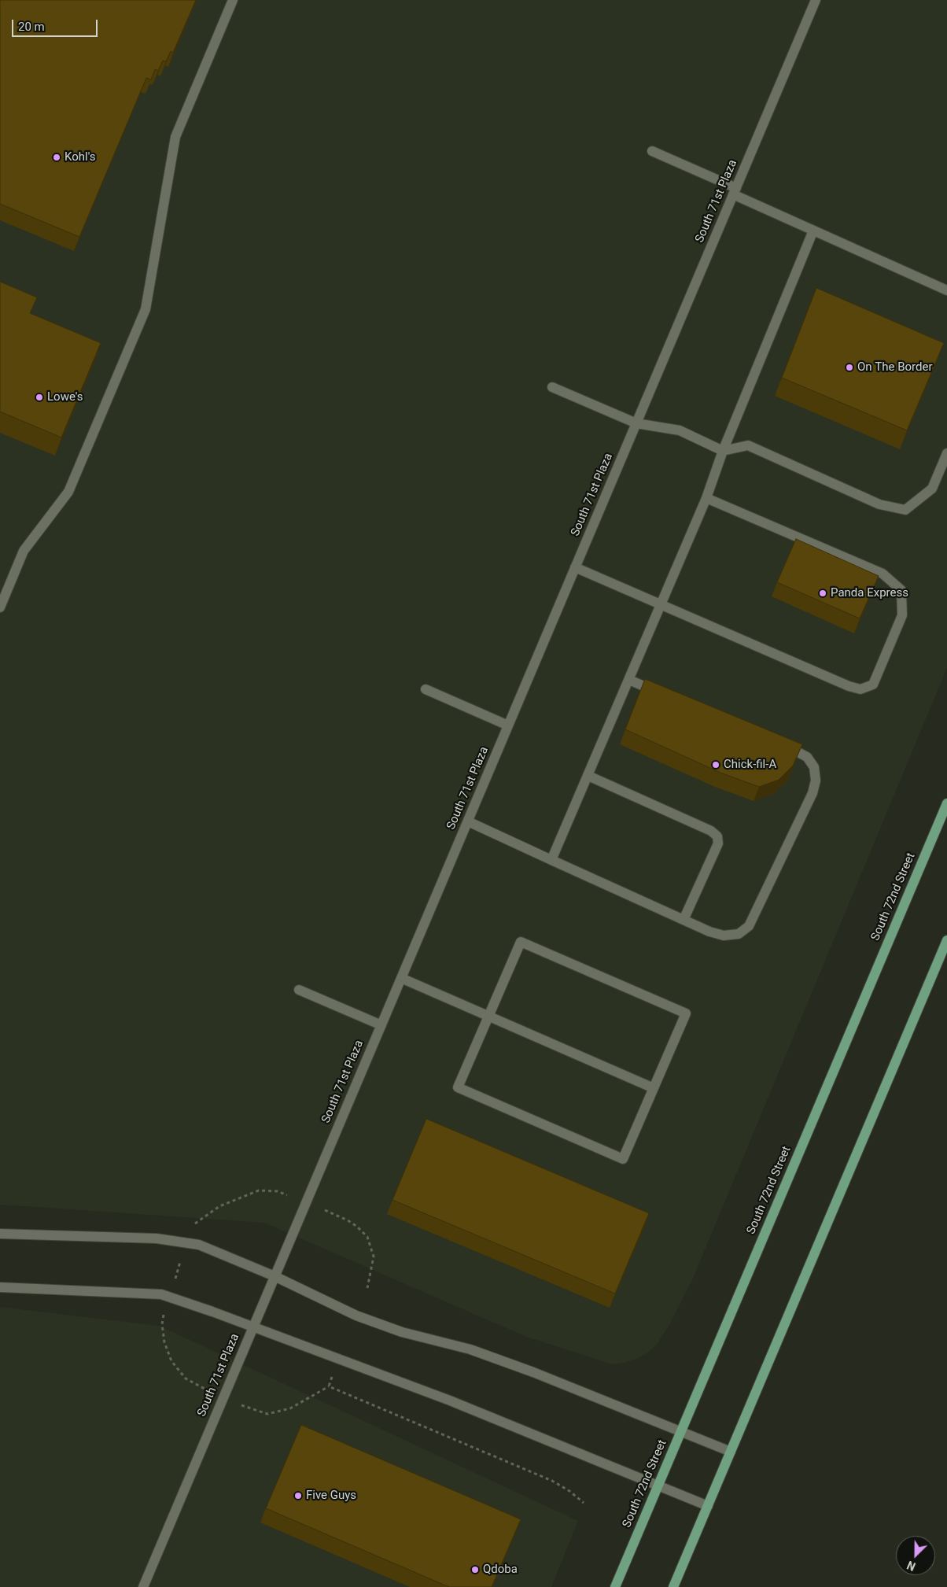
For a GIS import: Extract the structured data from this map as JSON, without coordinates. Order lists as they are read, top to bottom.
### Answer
{
  "streets": {
    "main road": ["South 72nd Street"],
    "street": ["South 71st Plaza"]
  },
  "places": [
    "Kohl's",
    "On The Border",
    "Lowe's",
    "Panda Express",
    "Chick-fil-A",
    "Five Guys",
    "Qdoba"
  ],
  "scale_bar": "20 m",
  "north": "bottom left"
}
